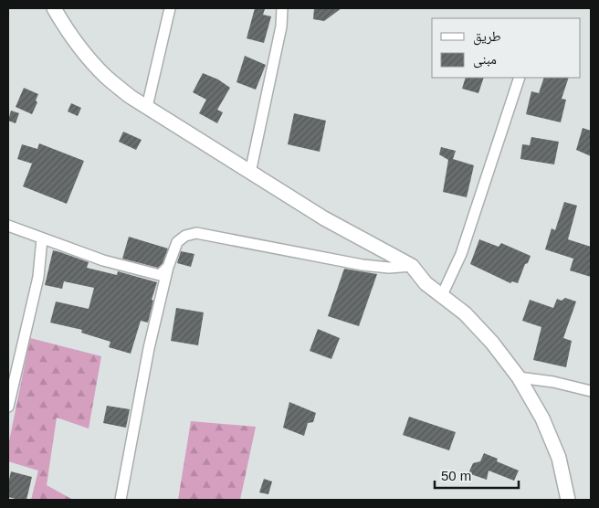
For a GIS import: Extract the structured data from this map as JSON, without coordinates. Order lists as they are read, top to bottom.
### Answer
{
  "legend": ["طريق", "مبنى"],
  "scale_bar": "50 m"
}
